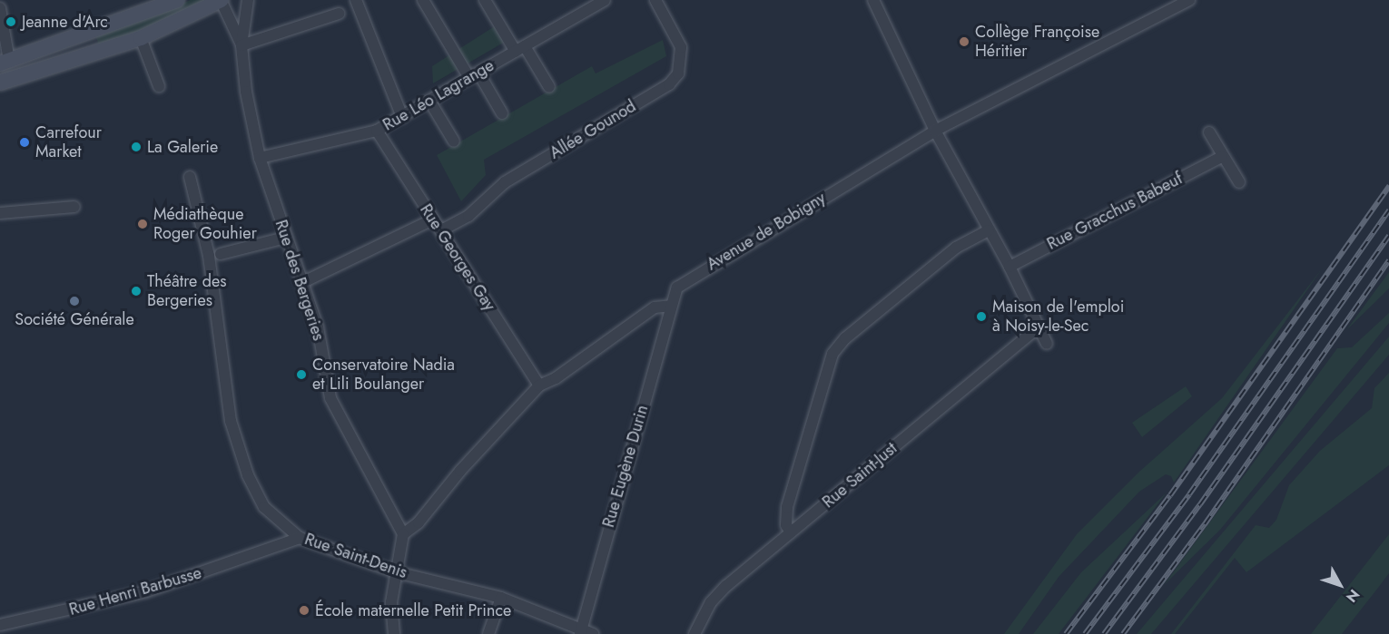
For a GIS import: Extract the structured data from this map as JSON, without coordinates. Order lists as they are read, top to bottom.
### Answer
{
  "streets": {
    "street": [
      "Rue Léo Lagrange",
      "Allée Gounod",
      "Rue Gracchus Babeuf",
      "Avenue de Bobigny",
      "Rue Georges Gay",
      "Rue des Bergeries",
      "Rue Eugène Durin",
      "Rue Saint-Just",
      "Rue Saint-Denis",
      "Rue Henri Barbusse"
    ]
  },
  "crossings": [
    ["Rue Léo Lagrange", "Rue Georges Gay"],
    ["Rue Léo Lagrange", "Rue des Bergeries"],
    ["Allée Gounod", "Rue Georges Gay"],
    ["Avenue de Bobigny", "Rue Eugène Durin"],
    ["Rue Eugène Durin", "Rue Saint-Denis"],
    ["Rue Saint-Denis", "Rue Henri Barbusse"]
  ],
  "places": [
    "Jeanne d'Arc",
    "Collège Françoise Héritier",
    "Carrefour Market",
    "La Galerie",
    "Médiathèque Roger Gouhier",
    "Théâtre des Bergeries",
    "Société Générale",
    "Maison de l'emploi à Noisy-le-Sec",
    "Conservatoire Nadia et Lili Boulanger",
    "École maternelle Petit Prince"
  ],
  "north": "bottom right"
}
